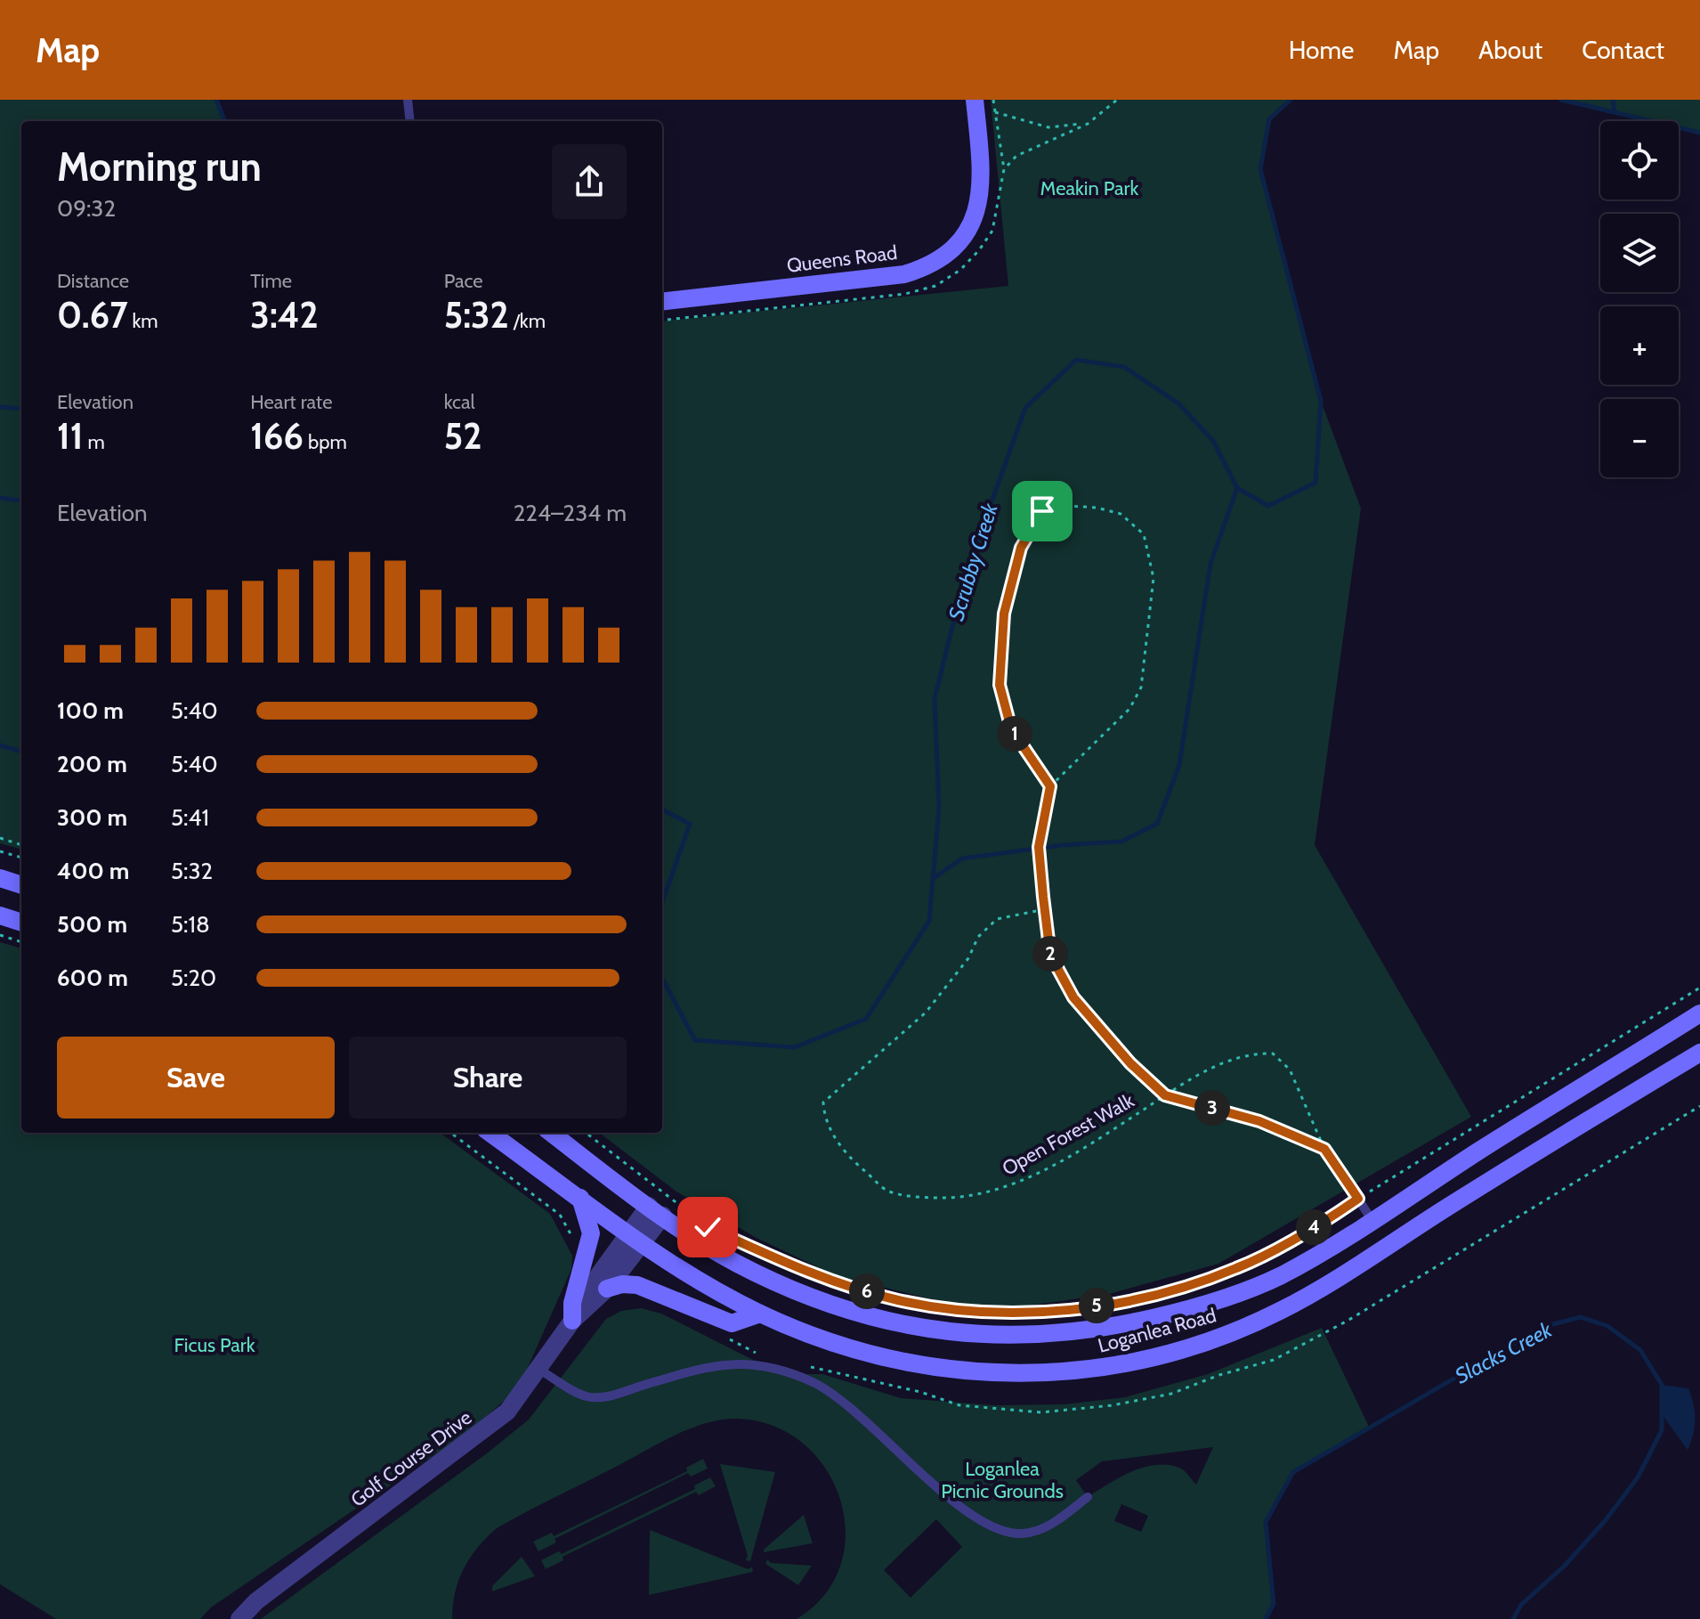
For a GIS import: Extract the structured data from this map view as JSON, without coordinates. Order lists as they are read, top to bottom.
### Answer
{
  "streets": {
    "main road": ["Queens Road", "Loganlea Road"],
    "street": ["Golf Course Drive"],
    "path": ["Open Forest Walk"]
  },
  "crossings": [
    ["Loganlea Road", "Golf Course Drive"]
  ],
  "water": ["Scrubby Creek", "Slacks Creek"],
  "parks": ["Meakin Park", "Ficus Park", "Loganlea Picnic Grounds"],
  "page": {
    "header": "Map",
    "nav": [
      "Home",
      "Map",
      "About",
      "Contact"
    ],
    "map_buttons": ["+", "−"],
    "heading": ["Morning run", "09:32"],
    "stats": [
      ["Distance", "0.67 km"],
      ["Time", "3:42"],
      ["Pace", "5:32 /km"],
      ["Elevation", "11 m"],
      ["Heart rate", "166 bpm"],
      ["kcal", "52"]
    ],
    "chart": ["Elevation", "224–234 m"],
    "list": [
      {
        "name": "100 m",
        "note": "5:40"
      },
      {
        "name": "200 m",
        "note": "5:40"
      },
      {
        "name": "300 m",
        "note": "5:41"
      },
      {
        "name": "400 m",
        "note": "5:32"
      },
      {
        "name": "500 m",
        "note": "5:18"
      },
      {
        "name": "600 m",
        "note": "5:20"
      }
    ],
    "pins": [
      "1",
      "2",
      "3",
      "4",
      "6",
      "5"
    ],
    "buttons": ["Save", "Share"]
  }
}
